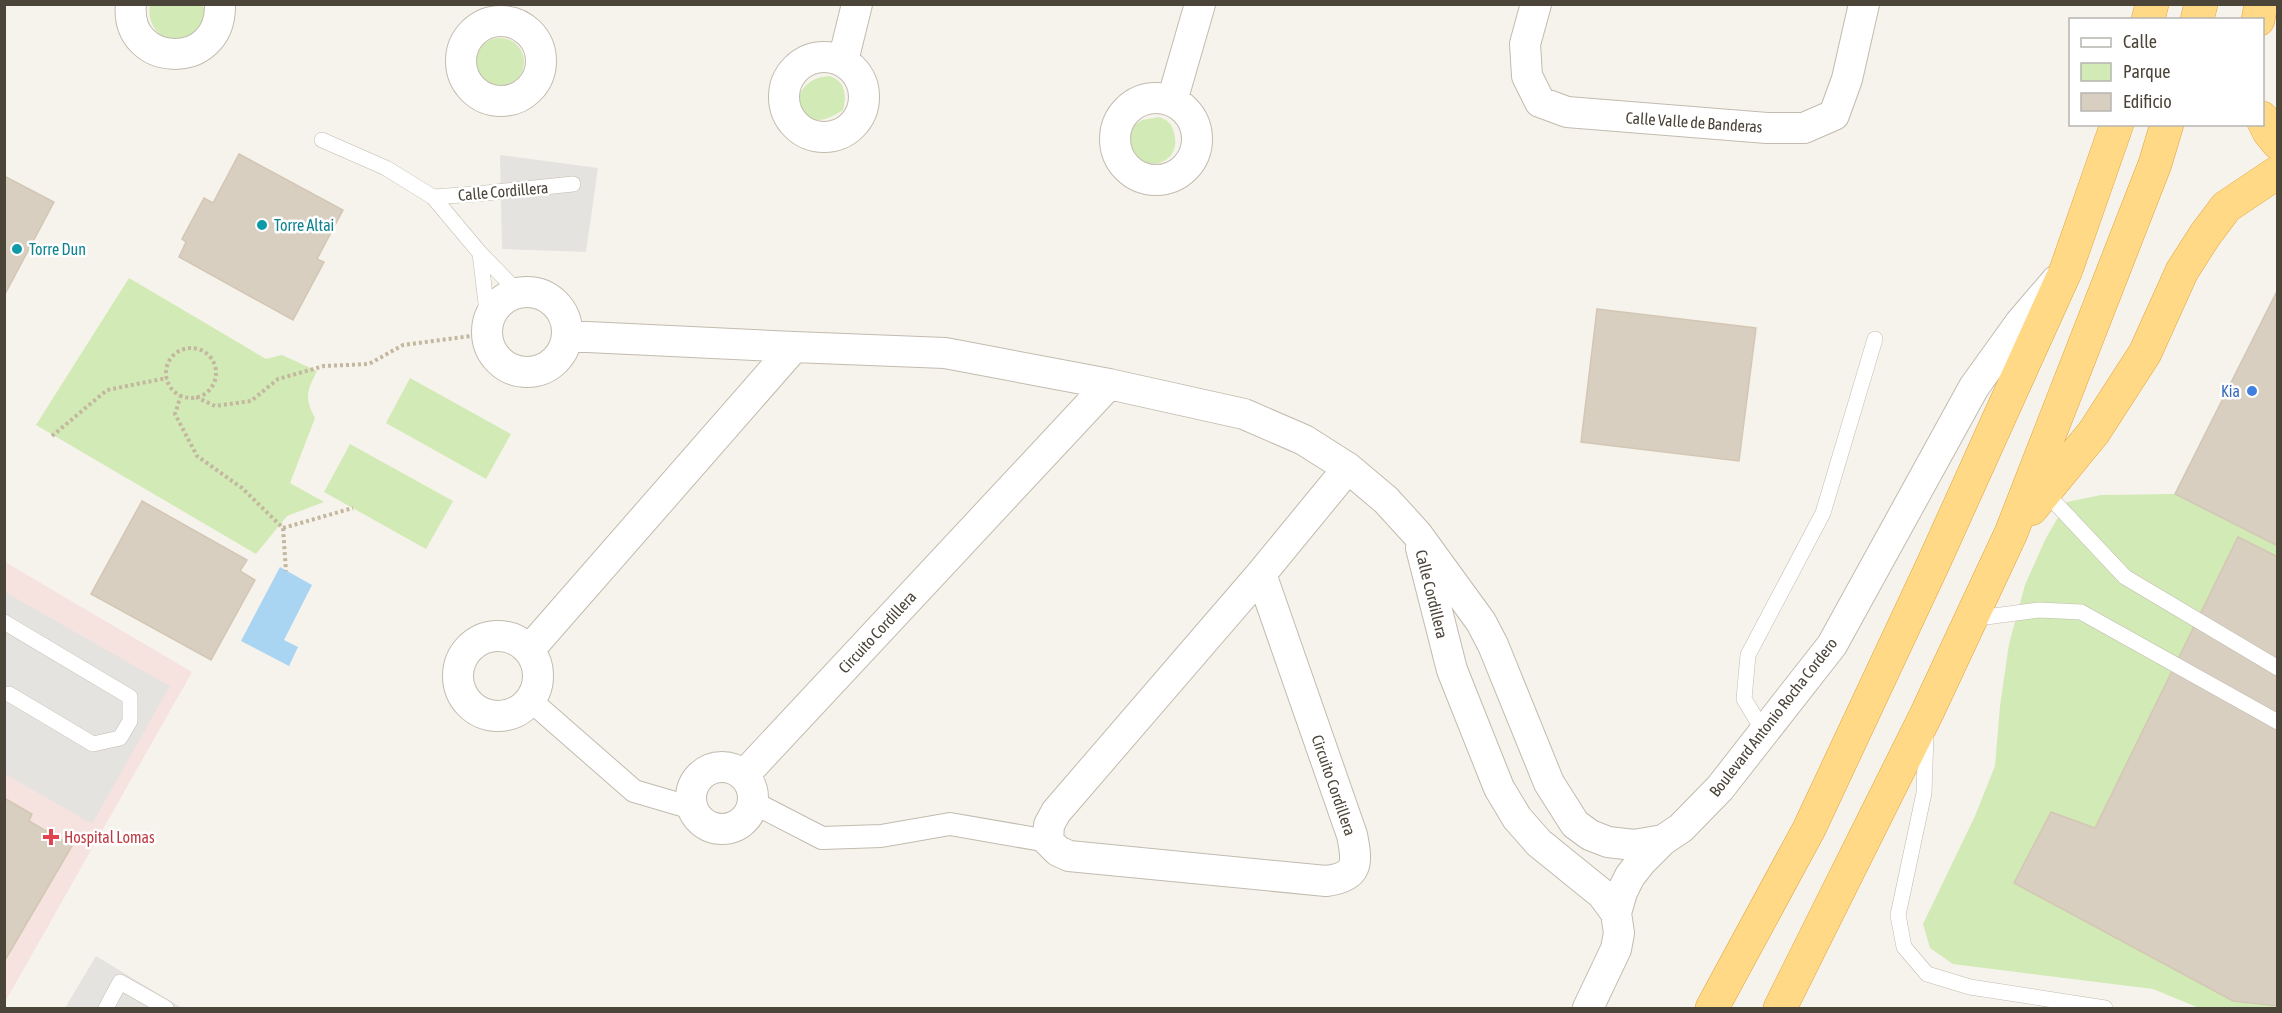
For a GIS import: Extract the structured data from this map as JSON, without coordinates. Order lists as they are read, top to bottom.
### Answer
{
  "streets": {
    "street": [
      "Calle Valle de Banderas",
      "Calle Cordillera",
      "Circuito Cordillera",
      "Boulevard Antonio Rocha Cordero"
    ]
  },
  "crossings": [
    ["Calle Cordillera", "Boulevard Antonio Rocha Cordero"]
  ],
  "places": {
    "other": ["Torre Altai", "Torre Dun", "Kia"],
    "health": ["Hospital Lomas"]
  },
  "legend": ["Calle", "Parque", "Edificio"]
}
